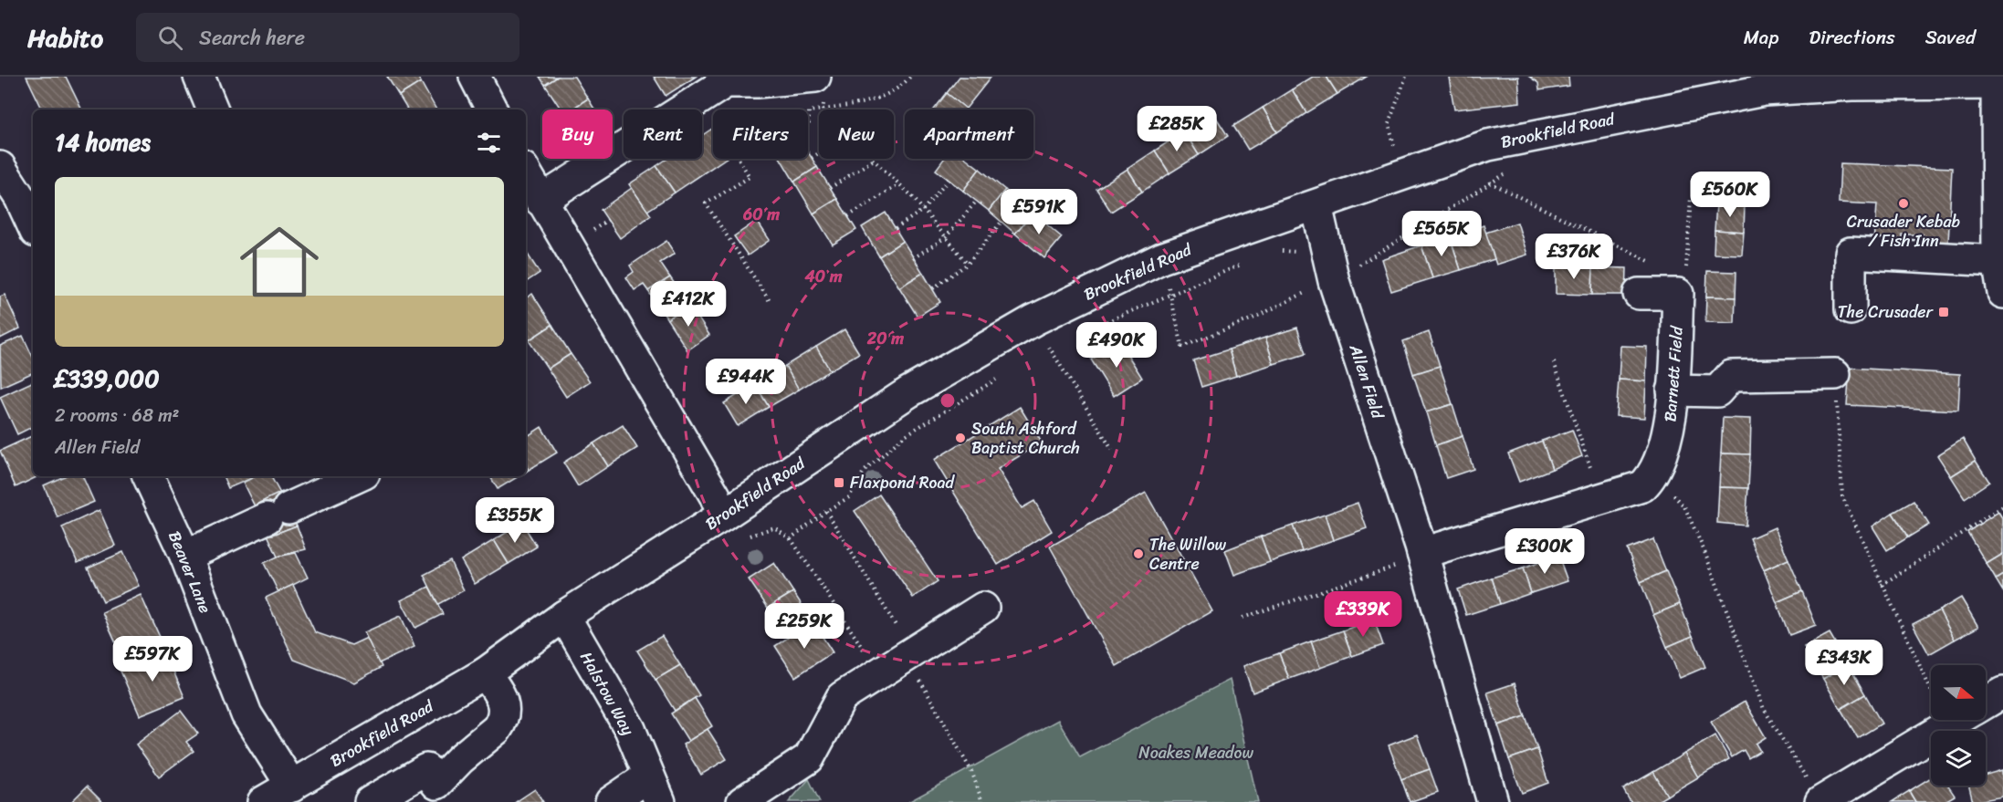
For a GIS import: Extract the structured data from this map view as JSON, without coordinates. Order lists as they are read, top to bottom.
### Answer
{
  "streets": {
    "street": [
      "Brookfield Road",
      "Barnett Field",
      "Allen Field",
      "Beaver Lane",
      "Halstow Way"
    ]
  },
  "crossings": [
    ["Brookfield Road", "Allen Field"],
    ["Brookfield Road", "Beaver Lane"],
    ["Brookfield Road", "Halstow Way"]
  ],
  "parks": ["Noakes Meadow"],
  "places": {
    "other": ["Crusader Kebab / Fish Inn", "South Ashford Baptist Church", "The Willow Centre"],
    "transit": ["The Crusader", "Flaxpond Road"]
  },
  "north": "right",
  "page": {
    "header": "Habito",
    "search": "Search here",
    "nav": ["Map", "Directions", "Saved"],
    "price": [
      "£285K",
      "£560K",
      "£591K",
      "£565K",
      "£376K",
      "£412K",
      "£490K",
      "£944K",
      "£355K",
      "£300K",
      "£339K",
      "£259K",
      "£597K",
      "£343K"
    ],
    "chip": [
      "Buy",
      "Rent",
      "Filters",
      "New",
      "Apartment"
    ],
    "heading": "14 homes",
    "list": [
      {
        "name": "£339,000",
        "note": "2 rooms · 68 m² · Allen Field"
      }
    ]
  },
  "rings": ["60 m", "40 m", "20 m"]
}
